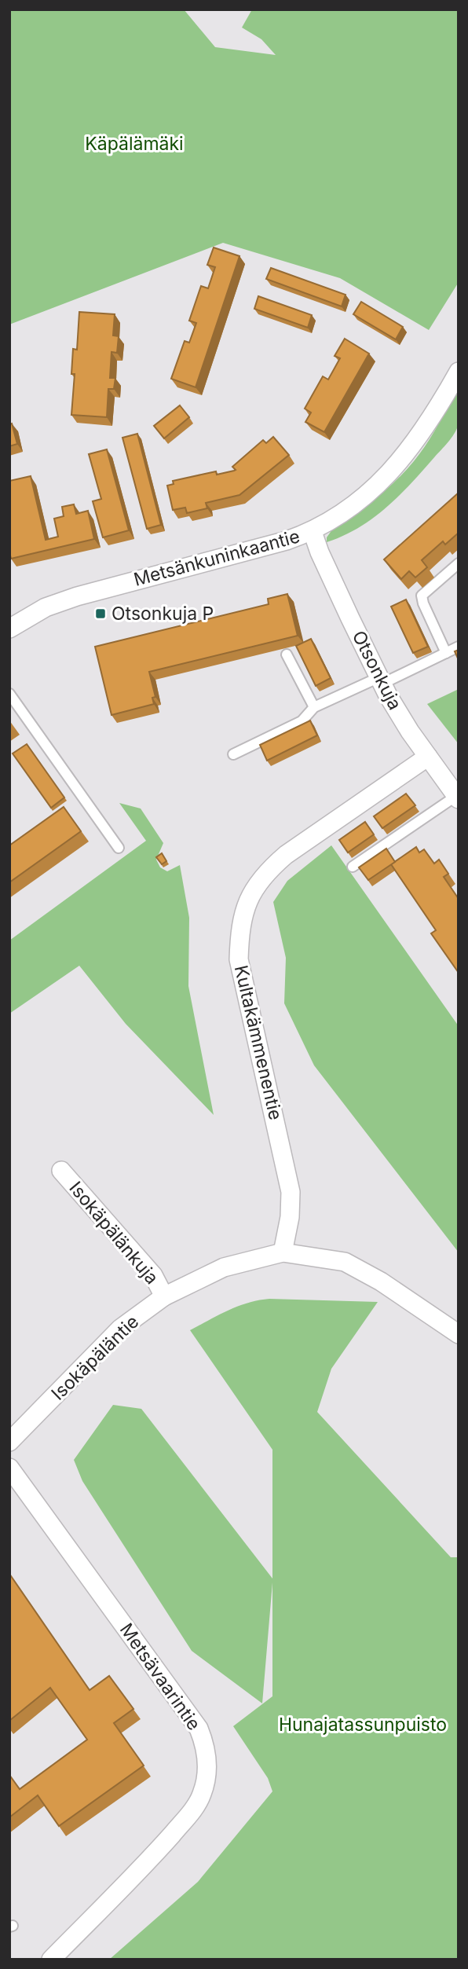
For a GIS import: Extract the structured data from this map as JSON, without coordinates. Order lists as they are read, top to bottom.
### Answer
{
  "streets": {
    "street": [
      "Metsänkuninkaantie",
      "Otsonkuja",
      "Kultakämmenentie",
      "Isokäpälänkuja",
      "Isokäpäläntie",
      "Metsävaarintie"
    ]
  },
  "crossings": [
    ["Metsänkuninkaantie", "Otsonkuja"],
    ["Otsonkuja", "Kultakämmenentie"],
    ["Kultakämmenentie", "Isokäpäläntie"],
    ["Isokäpälänkuja", "Isokäpäläntie"]
  ],
  "parks": ["Käpälämäki", "Hunajatassunpuisto"],
  "places": {
    "transit": ["Otsonkuja P"]
  }
}
